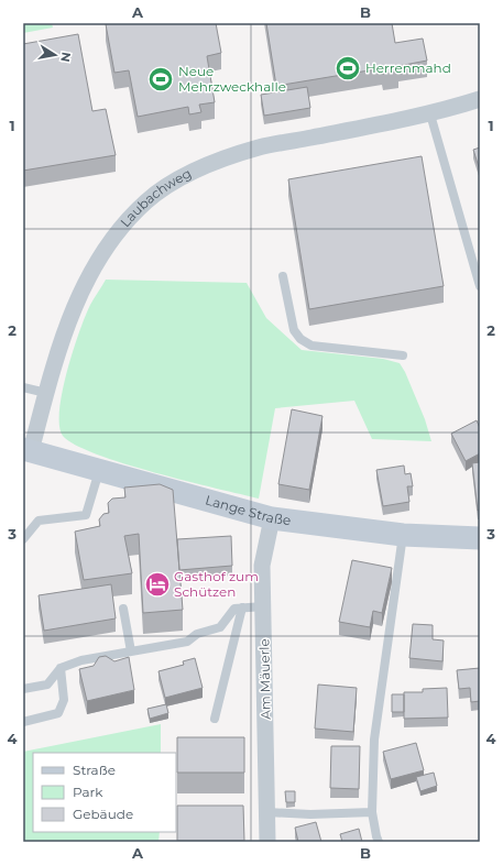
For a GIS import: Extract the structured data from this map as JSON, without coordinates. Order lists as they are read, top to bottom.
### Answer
{
  "streets": {
    "street": ["Laubachweg", "Lange Straße", "Am Mäuerle"]
  },
  "crossings": [
    ["Laubachweg", "Lange Straße"],
    ["Lange Straße", "Am Mäuerle"]
  ],
  "places": {
    "sports": ["Herrenmahd", "Neue Mehrzweckhalle"],
    "hotel": ["Gasthof zum Schützen"]
  },
  "legend": ["Straße", "Park", "Gebäude"],
  "north": "right",
  "grid": {
    "columns": ["A", "B"],
    "rows": [
      "1",
      "2",
      "3",
      "4"
    ]
  }
}
